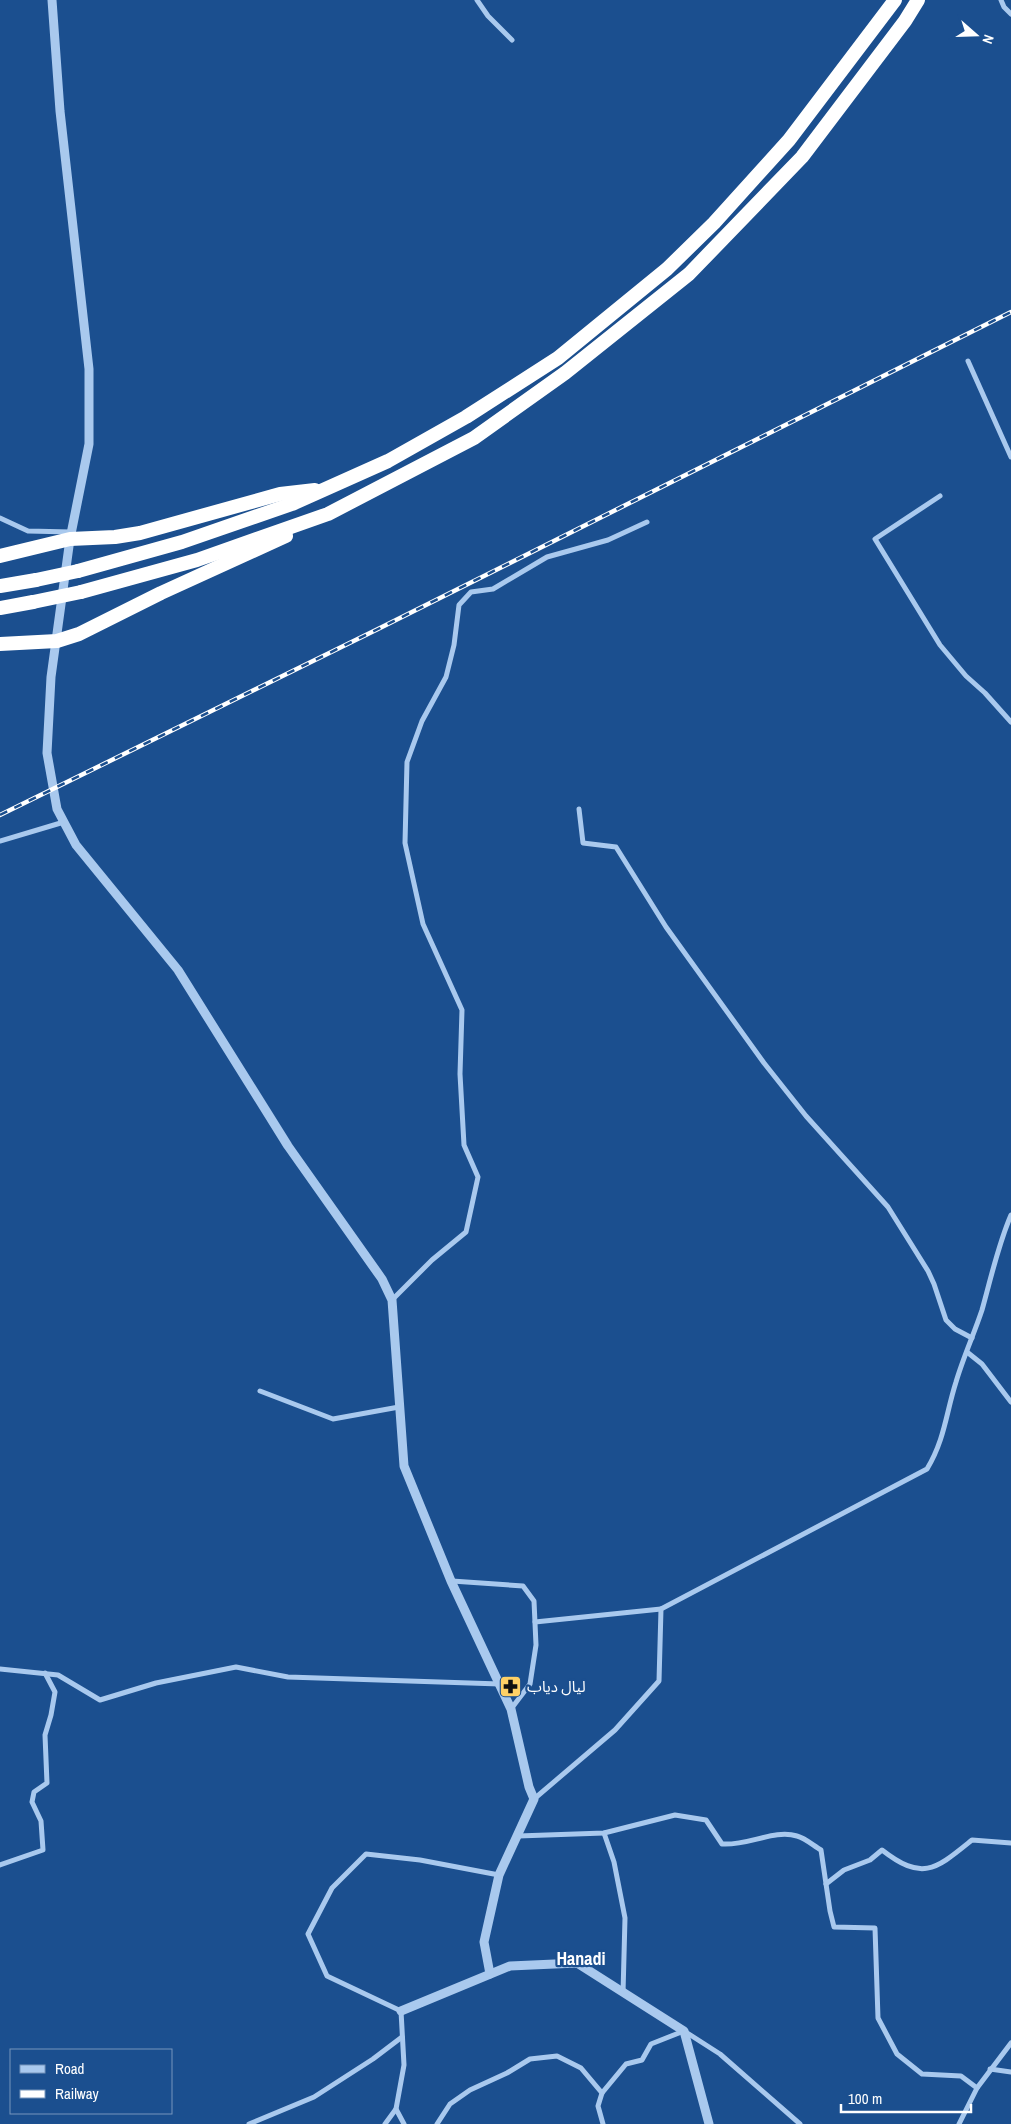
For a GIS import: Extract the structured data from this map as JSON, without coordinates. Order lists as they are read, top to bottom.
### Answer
{
  "districts": ["Hanadi"],
  "places": {
    "pharmacy": ["ليال دياب"]
  },
  "legend": ["Road", "Railway"],
  "scale_bar": "100 m",
  "north": "right"
}
